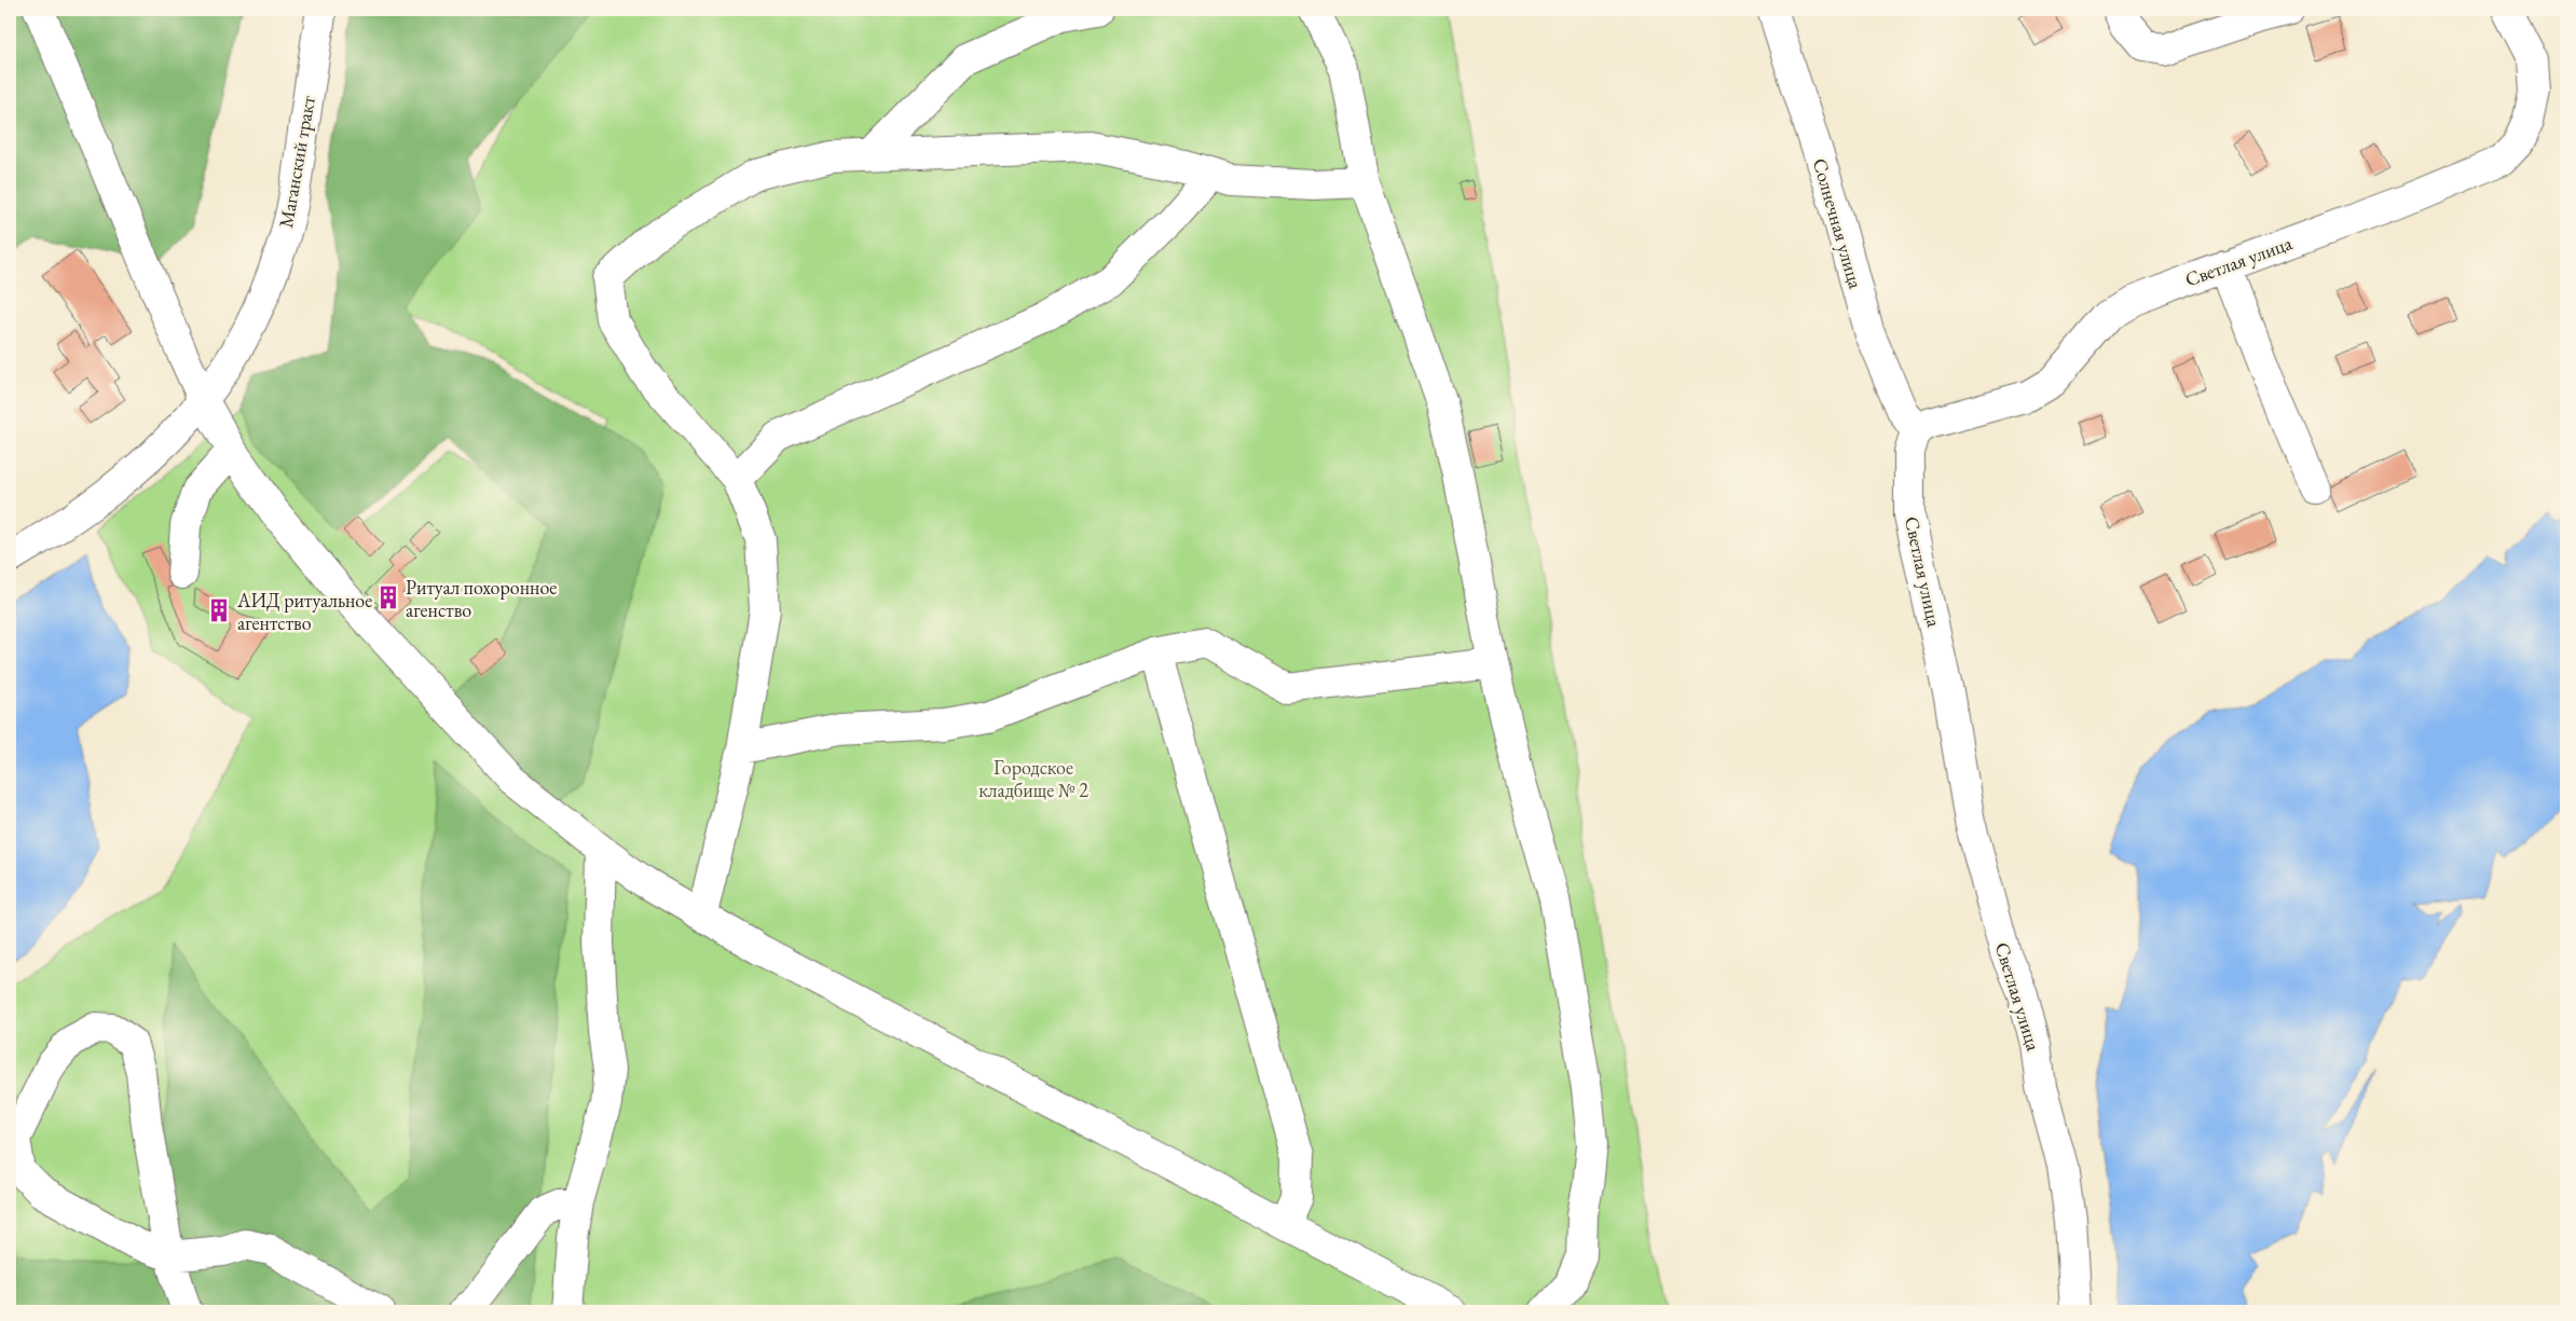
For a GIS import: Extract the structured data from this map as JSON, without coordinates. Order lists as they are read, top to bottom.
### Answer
{
  "streets": {
    "street": ["Маганский тракт", "Солнечная улица", "Светлая улица"]
  },
  "crossings": [
    ["Солнечная улица", "Светлая улица"]
  ],
  "parks": ["Городское кладбище № 2"],
  "places": {
    "building": ["Ритуал похоронное агенство", "АИД ритуальное агентство"]
  }
}
